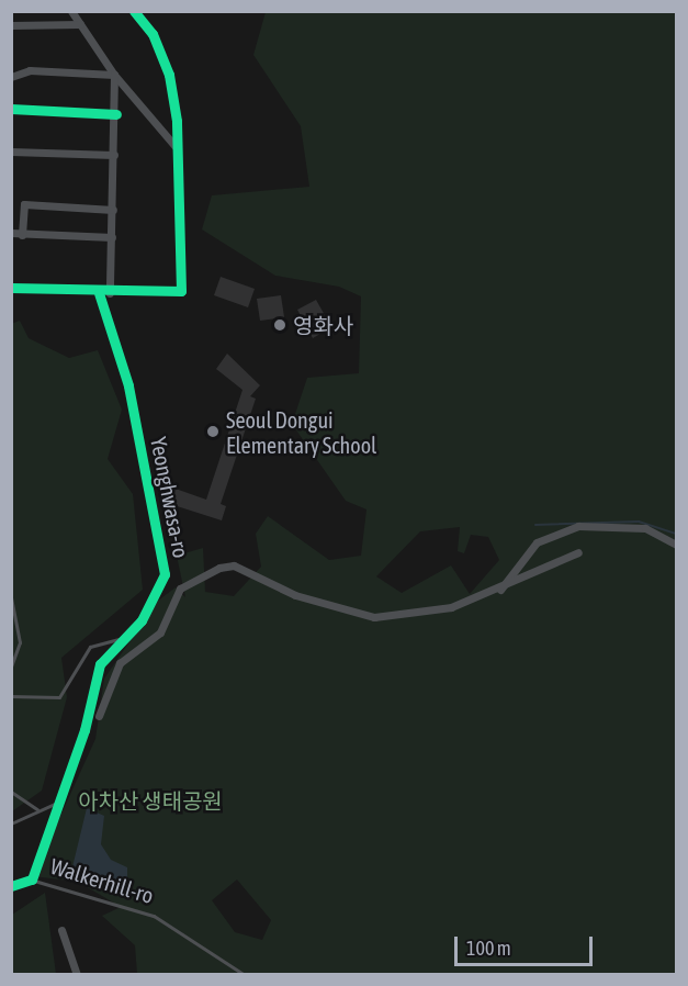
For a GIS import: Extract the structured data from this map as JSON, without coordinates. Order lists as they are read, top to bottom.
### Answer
{
  "streets": {
    "street": ["Yeonghwasa-ro", "Walkerhill-ro"]
  },
  "crossings": [
    ["Yeonghwasa-ro", "Walkerhill-ro"]
  ],
  "parks": ["아차산 생태공원"],
  "places": ["영화사", "Seoul Dongui Elementary School"],
  "scale_bar": "100 m"
}
